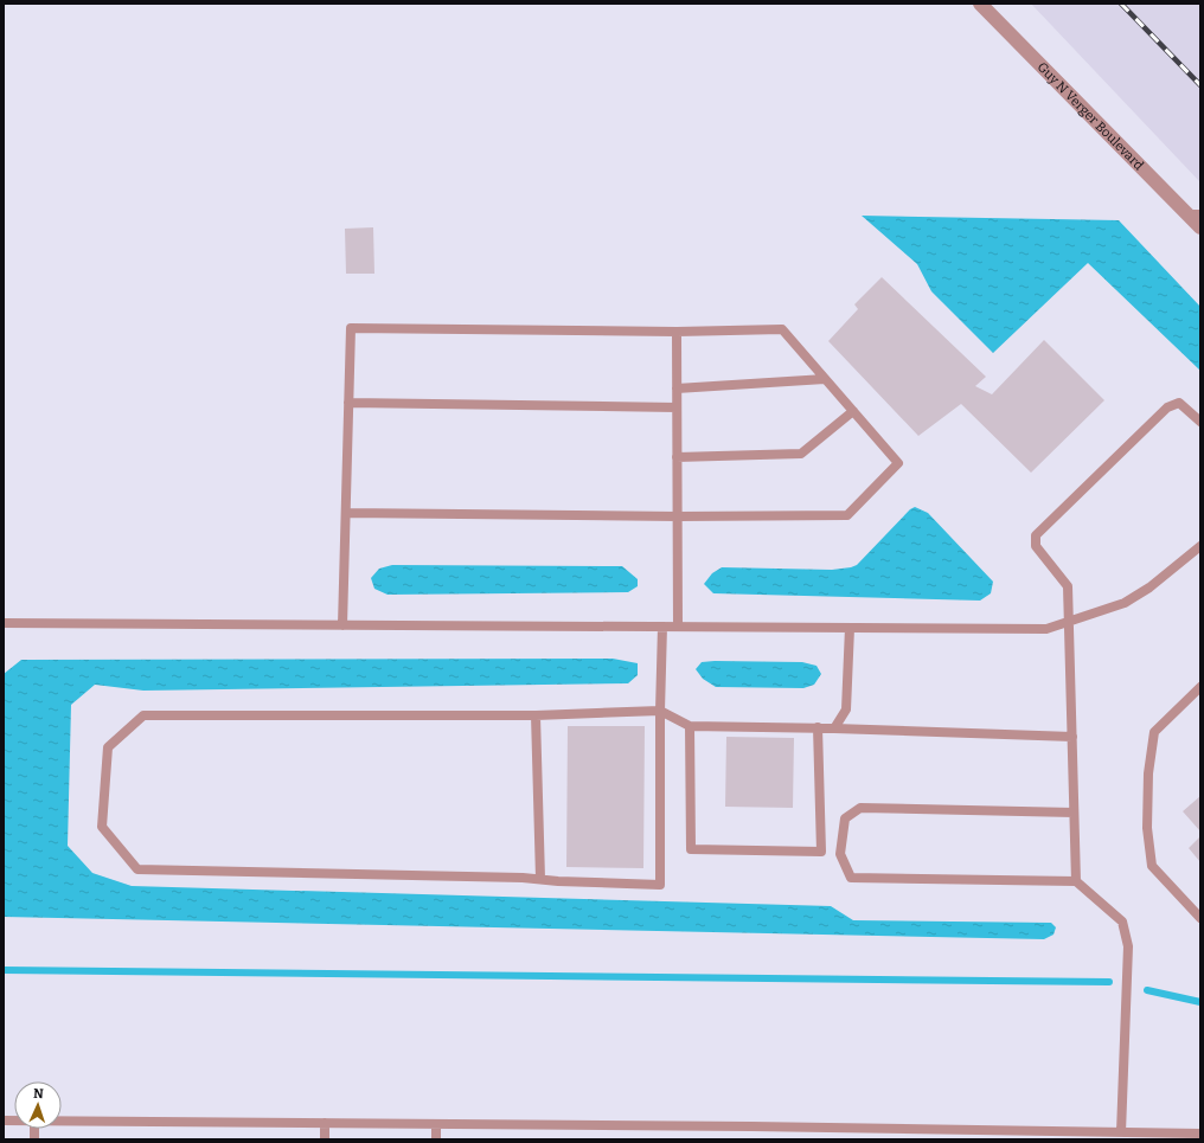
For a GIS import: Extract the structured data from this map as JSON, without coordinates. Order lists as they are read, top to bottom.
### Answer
{
  "streets": {
    "street": ["Guy N Verger Boulevard"]
  },
  "north": "top"
}
